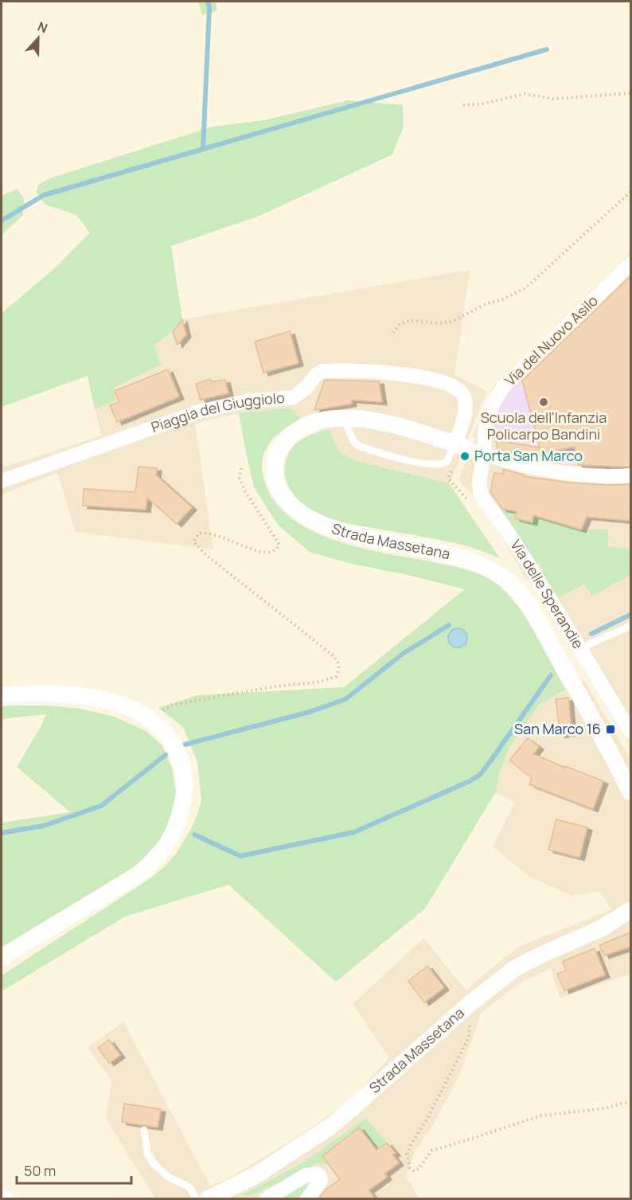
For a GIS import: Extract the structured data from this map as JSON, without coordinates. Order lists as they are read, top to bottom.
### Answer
{
  "streets": {
    "street": [
      "Via del Nuovo Asilo",
      "Piaggia del Giuggiolo",
      "Strada Massetana",
      "Via delle Sperandie"
    ]
  },
  "crossings": [
    ["Via del Nuovo Asilo", "Piaggia del Giuggiolo"],
    ["Via del Nuovo Asilo", "Strada Massetana"],
    ["Via del Nuovo Asilo", "Via delle Sperandie"],
    ["Piaggia del Giuggiolo", "Strada Massetana"],
    ["Piaggia del Giuggiolo", "Via delle Sperandie"],
    ["Strada Massetana", "Via delle Sperandie"]
  ],
  "places": {
    "other": ["Scuola dell'Infanzia Policarpo Bandini", "Porta San Marco"],
    "transit": ["San Marco 16"]
  },
  "scale_bar": "50 m",
  "north": "top"
}
